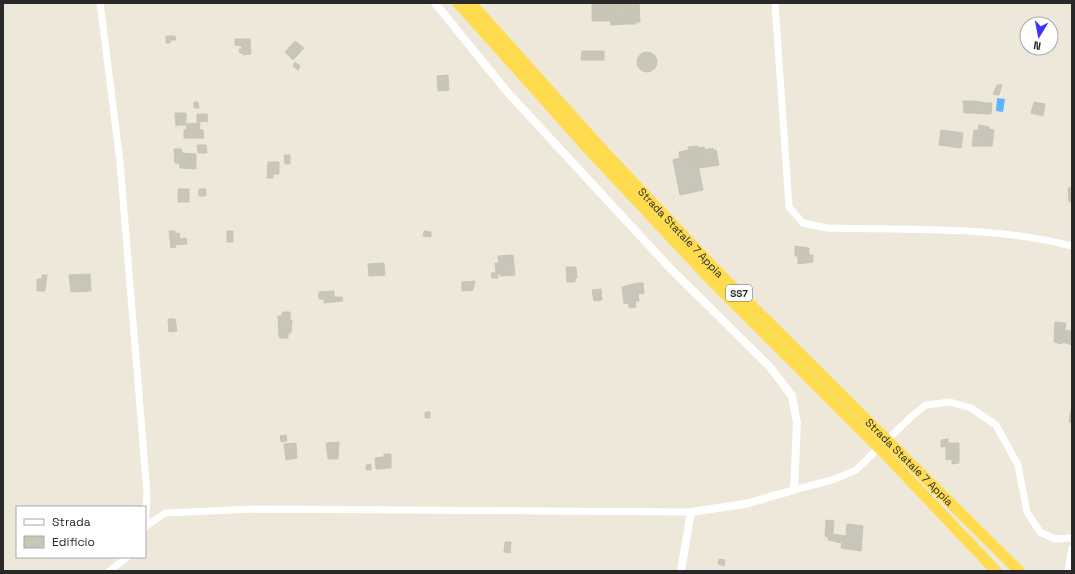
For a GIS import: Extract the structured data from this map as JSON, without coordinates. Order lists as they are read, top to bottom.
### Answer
{
  "streets": {
    "highway": ["Strada Statale 7 Appia", "SS7"]
  },
  "legend": ["Strada", "Edificio"],
  "north": "bottom"
}
